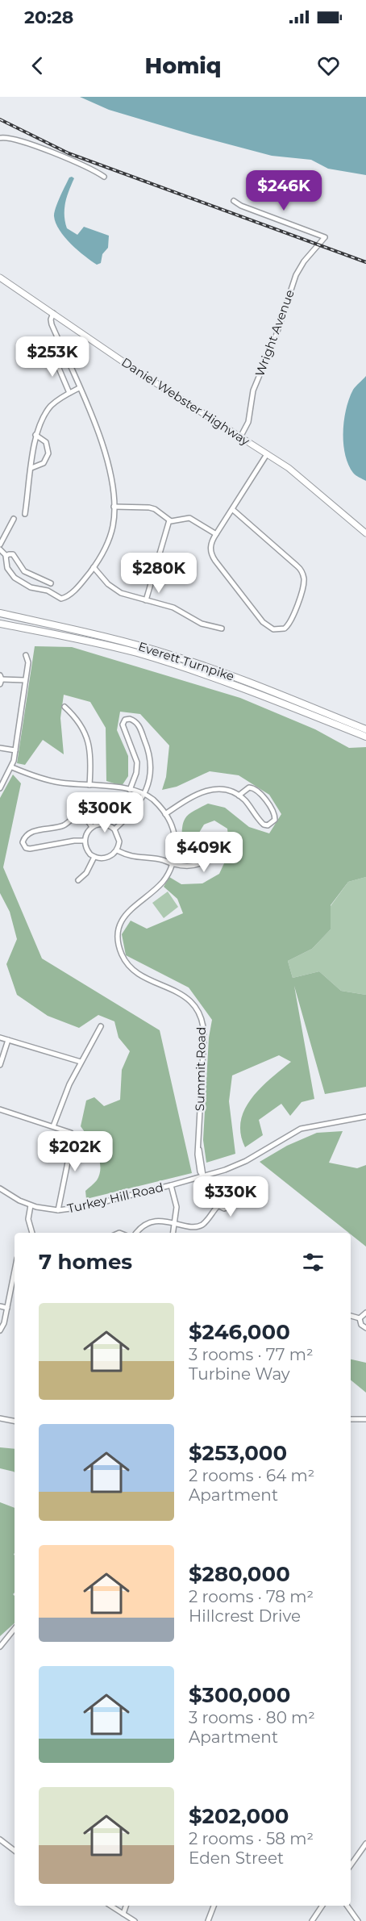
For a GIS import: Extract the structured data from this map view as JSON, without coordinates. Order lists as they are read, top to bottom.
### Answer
{
  "streets": {
    "highway": ["Everett Turnpike"],
    "main road": ["Daniel Webster Highway"],
    "street": ["Wright Avenue", "Summit Road", "Turkey Hill Road"]
  },
  "crossings": [
    ["Wright Avenue", "Daniel Webster Highway"],
    ["Summit Road", "Turkey Hill Road"]
  ],
  "page": {
    "status": "20:28",
    "header": "Homiq",
    "price": [
      "$246K",
      "$253K",
      "$280K",
      "$300K",
      "$409K",
      "$202K",
      "$330K"
    ],
    "heading": "7 homes",
    "list": [
      {
        "name": "$246,000",
        "note": "3 rooms · 77 m² · Turbine Way"
      },
      {
        "name": "$253,000",
        "note": "2 rooms · 64 m² · Apartment"
      },
      {
        "name": "$280,000",
        "note": "2 rooms · 78 m² · Hillcrest Drive"
      },
      {
        "name": "$300,000",
        "note": "3 rooms · 80 m² · Apartment"
      },
      {
        "name": "$202,000",
        "note": "2 rooms · 58 m² · Eden Street"
      }
    ]
  }
}
